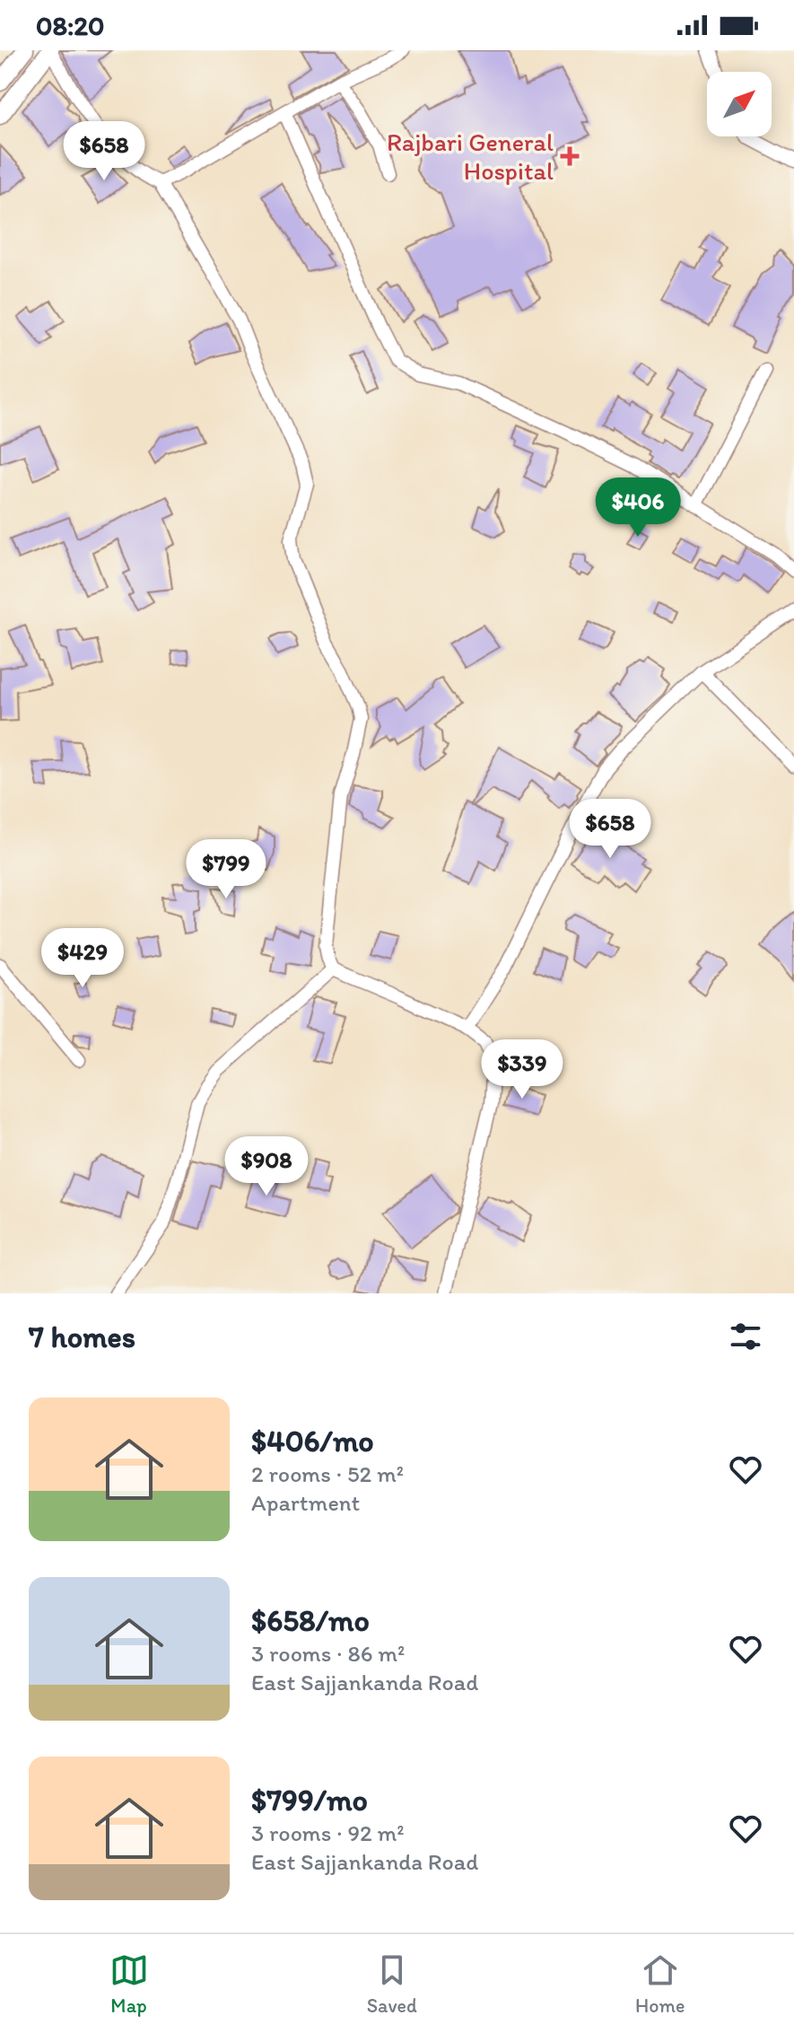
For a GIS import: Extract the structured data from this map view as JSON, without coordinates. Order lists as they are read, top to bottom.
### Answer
{
  "places": {
    "health": ["Rajbari General Hospital"]
  },
  "north": "top right",
  "page": {
    "status": "08:20",
    "price": [
      "$658",
      "$406",
      "$658",
      "$799",
      "$429",
      "$339",
      "$908"
    ],
    "heading": "7 homes",
    "list": [
      {
        "name": "$406/mo",
        "note": "2 rooms · 52 m² · Apartment"
      },
      {
        "name": "$658/mo",
        "note": "3 rooms · 86 m² · East Sajjankanda Road"
      },
      {
        "name": "$799/mo",
        "note": "3 rooms · 92 m² · East Sajjankanda Road"
      }
    ],
    "tabs": ["Map", "Saved", "Home"]
  }
}
